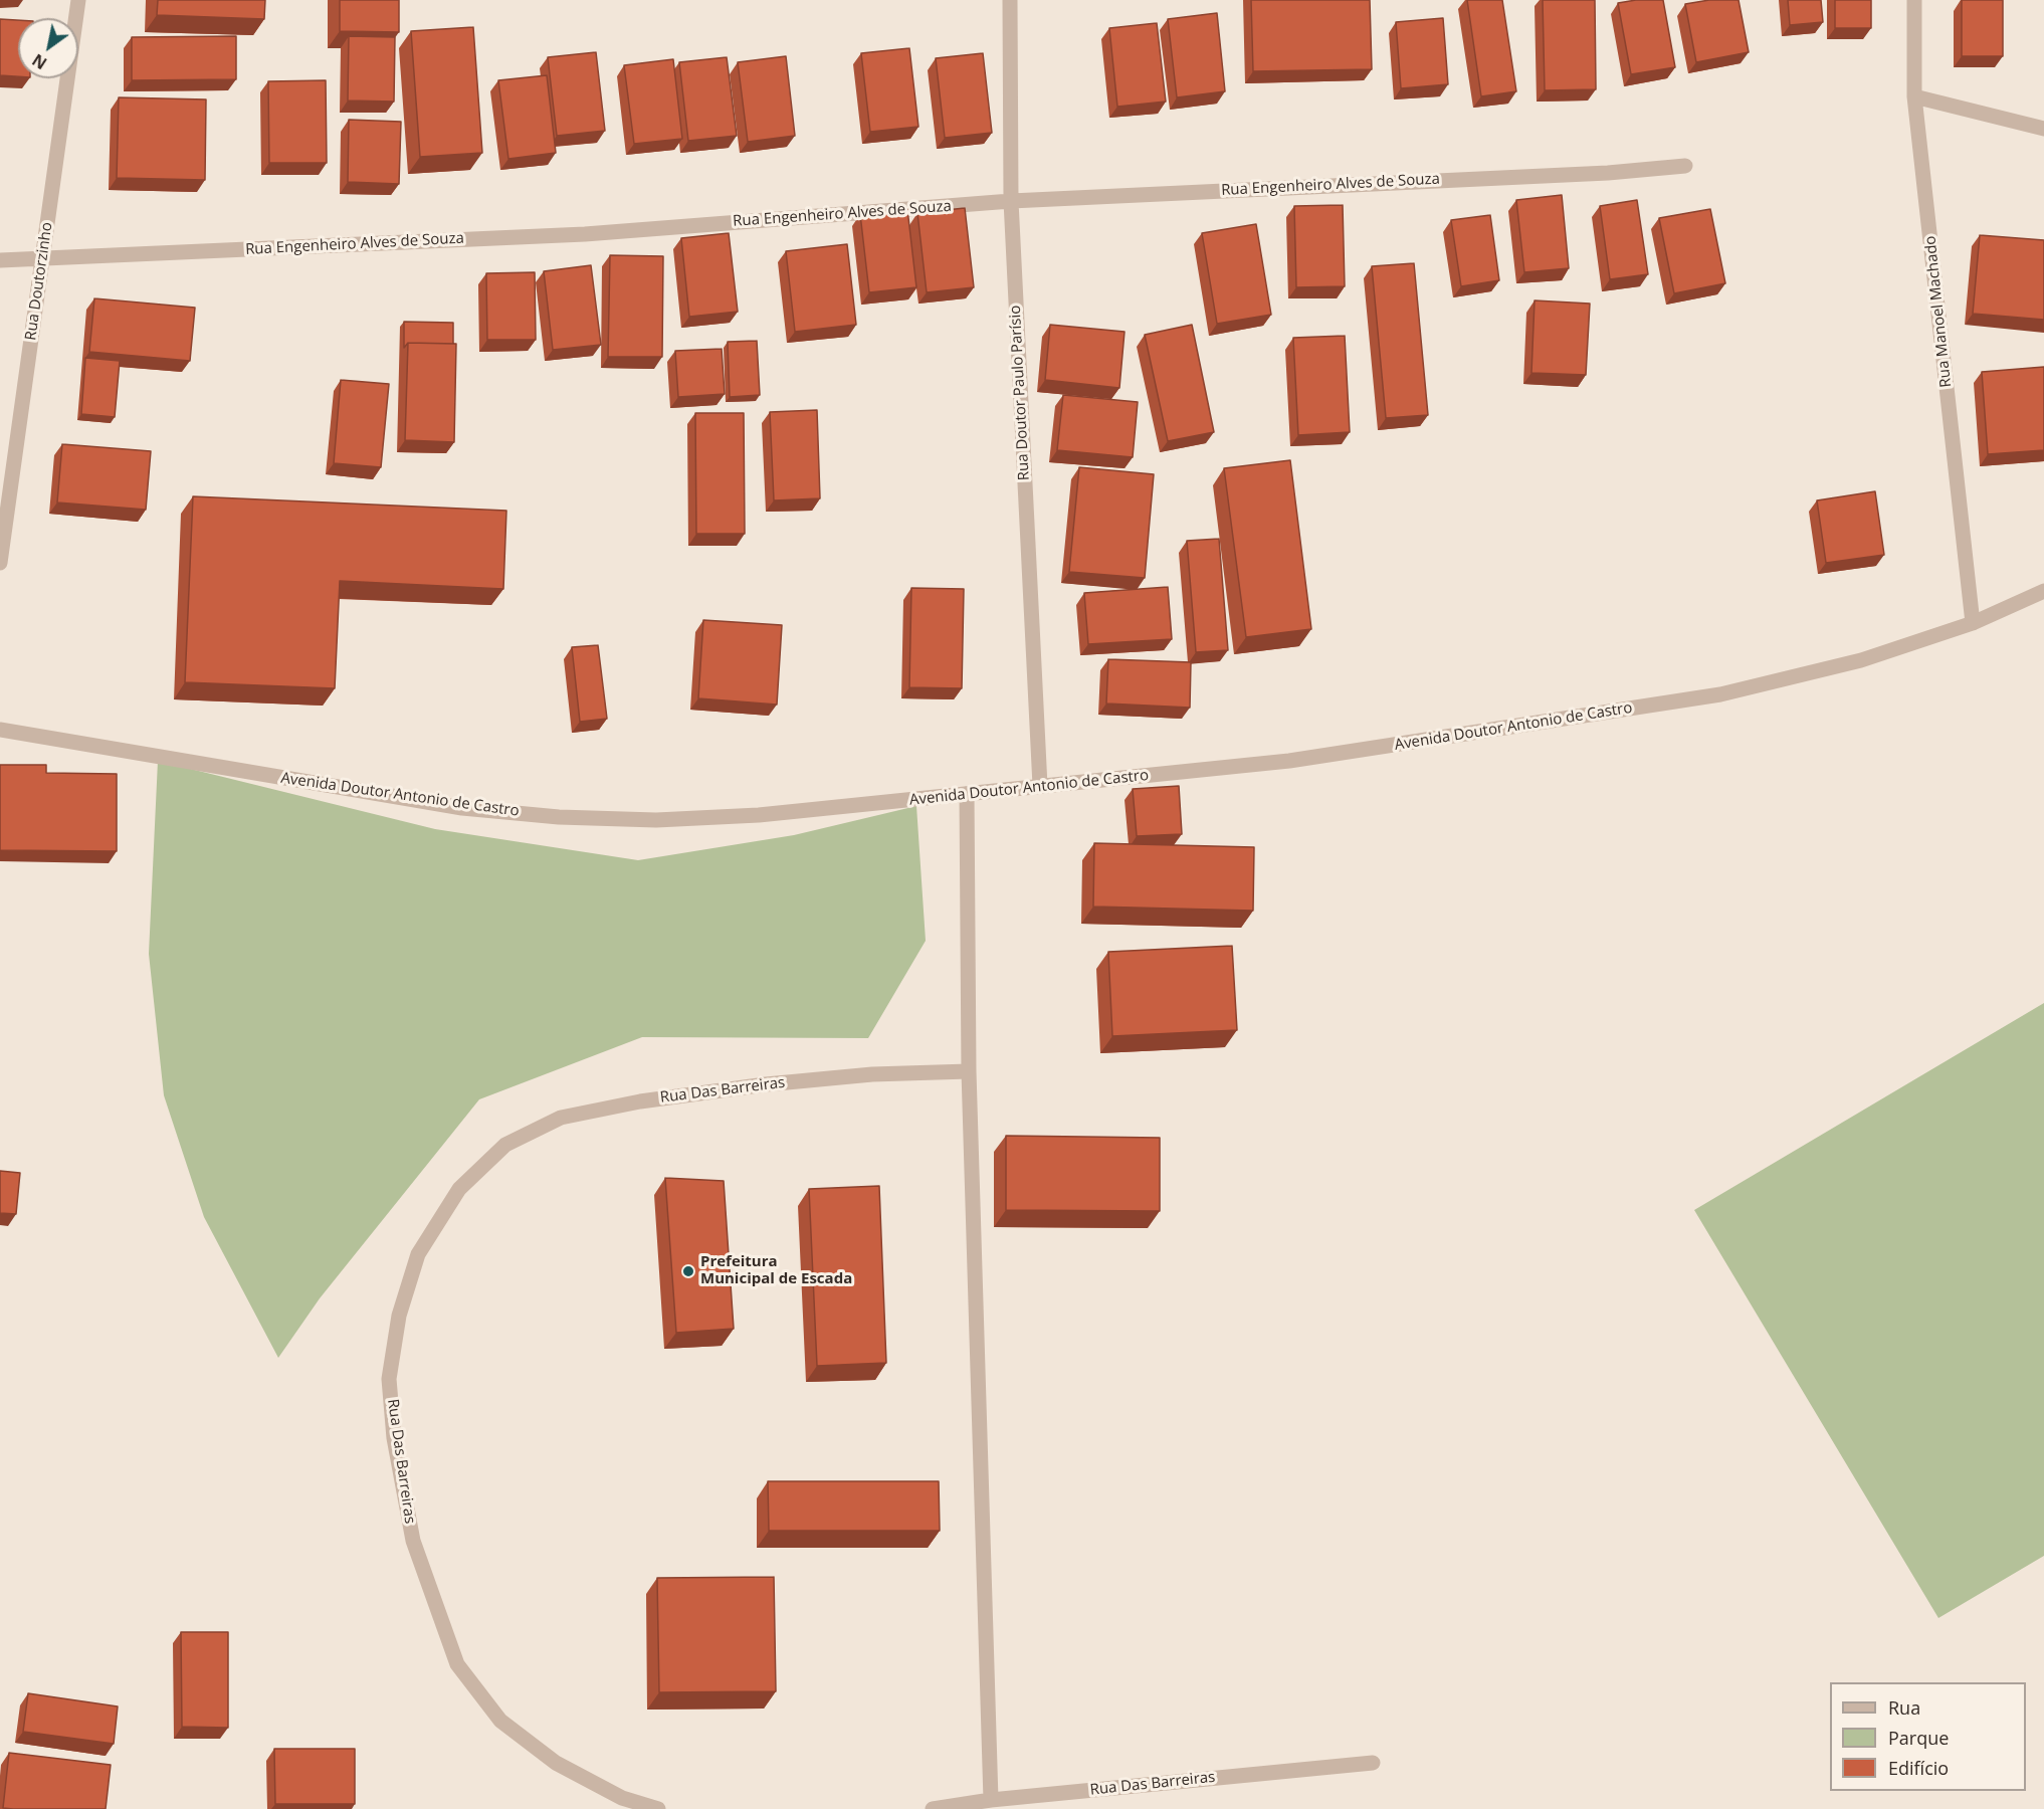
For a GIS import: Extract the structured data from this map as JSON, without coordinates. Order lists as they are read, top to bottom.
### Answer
{
  "streets": {
    "street": [
      "Rua Engenheiro Alves de Souza",
      "Rua Doutorzinho",
      "Rua Manoel Machado",
      "Rua Doutor Paulo Parísio",
      "Avenida Doutor Antonio de Castro",
      "Rua Das Barreiras"
    ]
  },
  "crossings": [
    ["Rua Engenheiro Alves de Souza", "Rua Doutorzinho"],
    ["Rua Engenheiro Alves de Souza", "Rua Doutor Paulo Parísio"],
    ["Rua Manoel Machado", "Avenida Doutor Antonio de Castro"],
    ["Rua Doutor Paulo Parísio", "Avenida Doutor Antonio de Castro"]
  ],
  "places": ["Prefeitura Municipal de Escada"],
  "legend": ["Rua", "Parque", "Edifício"],
  "north": "bottom left"
}
